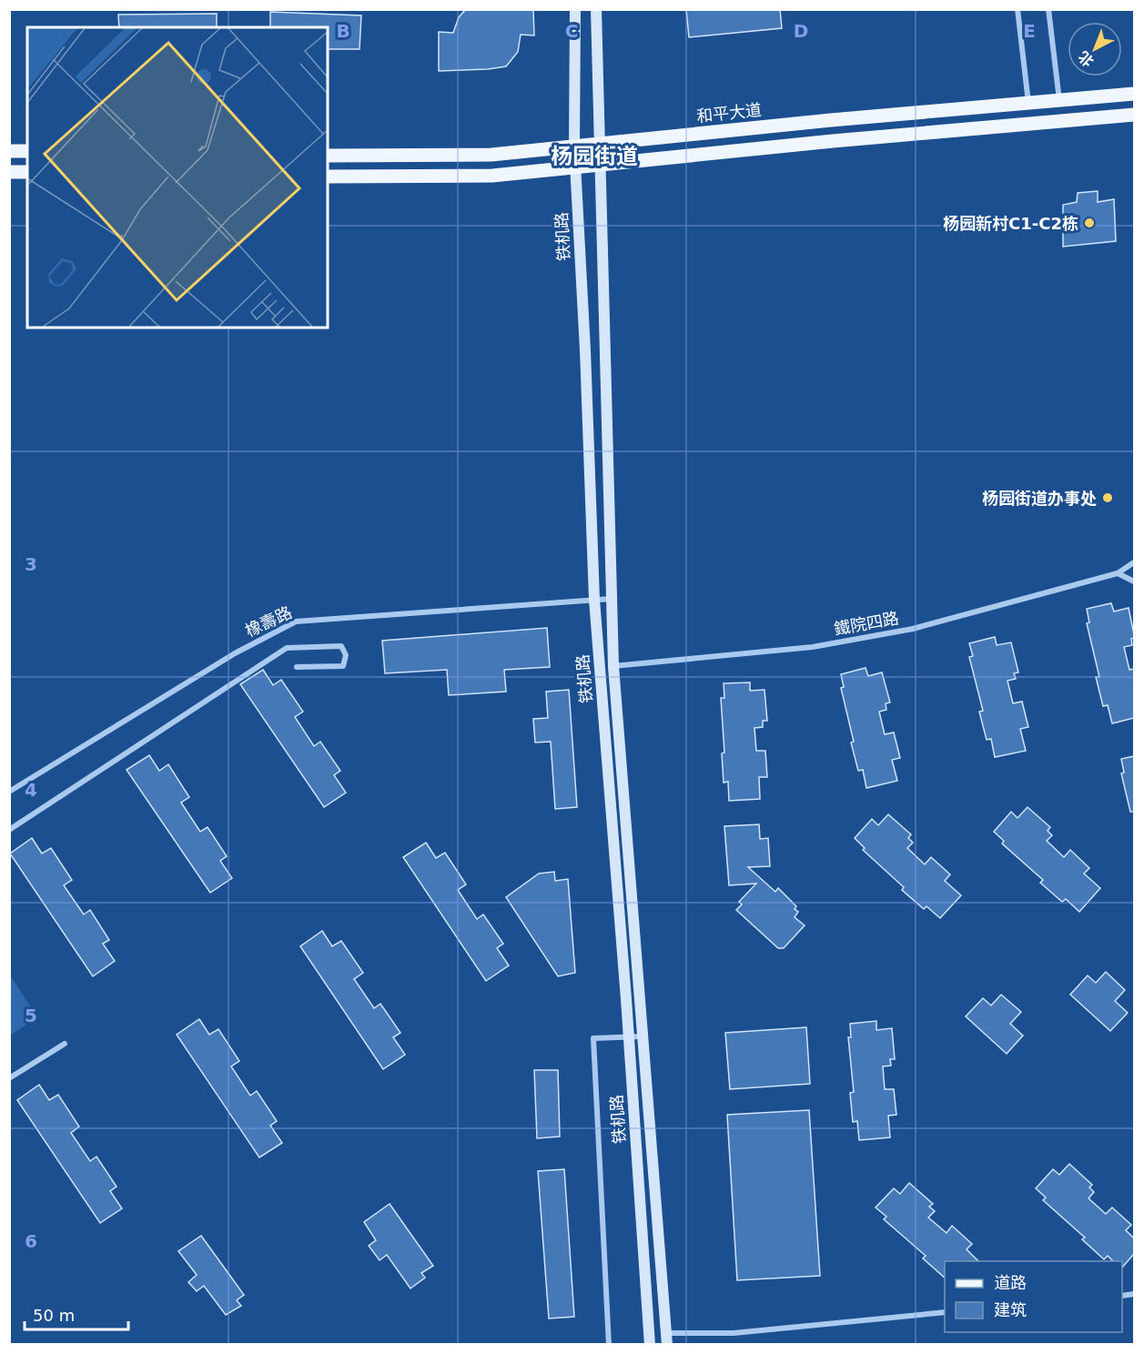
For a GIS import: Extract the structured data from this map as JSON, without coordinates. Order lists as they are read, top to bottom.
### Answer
{
  "streets": {
    "main road": ["和平大道", "铁机路"],
    "street": ["橡壽路", "鐵院四路"]
  },
  "crossings": [
    ["和平大道", "铁机路"],
    ["铁机路", "橡壽路"],
    ["铁机路", "鐵院四路"]
  ],
  "districts": ["杨园街道"],
  "places": ["杨园新村C1-C2栋", "杨园街道办事处"],
  "legend": ["道路", "建筑"],
  "scale_bar": "50 m",
  "north": "bottom left",
  "grid": {
    "columns": [
      "B",
      "C",
      "D",
      "E"
    ],
    "rows": [
      "3",
      "4",
      "5",
      "6"
    ]
  }
}
